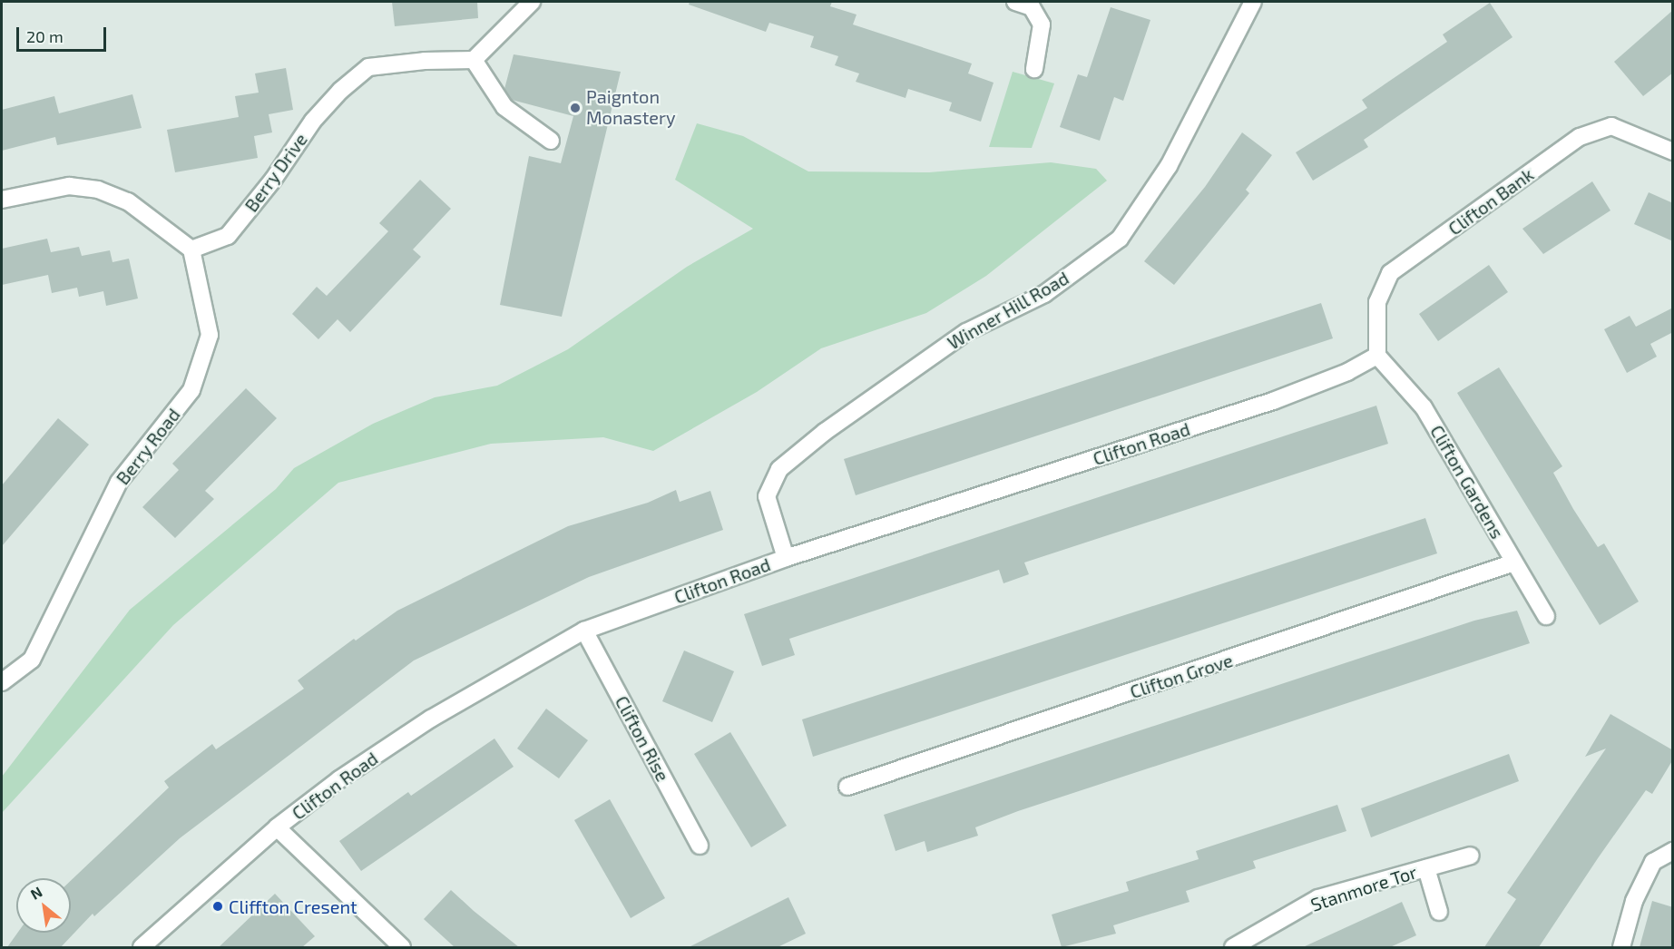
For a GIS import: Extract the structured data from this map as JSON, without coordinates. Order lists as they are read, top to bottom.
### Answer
{
  "streets": {
    "street": [
      "Berry Drive",
      "Clifton Bank",
      "Winner Hill Road",
      "Clifton Road",
      "Berry Road",
      "Clifton Gardens",
      "Clifton Grove",
      "Clifton Rise",
      "Stanmore Tor"
    ]
  },
  "crossings": [
    ["Berry Drive", "Berry Road"],
    ["Clifton Bank", "Clifton Road"],
    ["Clifton Bank", "Clifton Gardens"],
    ["Winner Hill Road", "Clifton Road"],
    ["Clifton Road", "Clifton Gardens"],
    ["Clifton Road", "Clifton Rise"],
    ["Clifton Gardens", "Clifton Grove"]
  ],
  "places": ["Paignton Monastery", "Cliffton Cresent"],
  "scale_bar": "20 m",
  "north": "top left"
}
